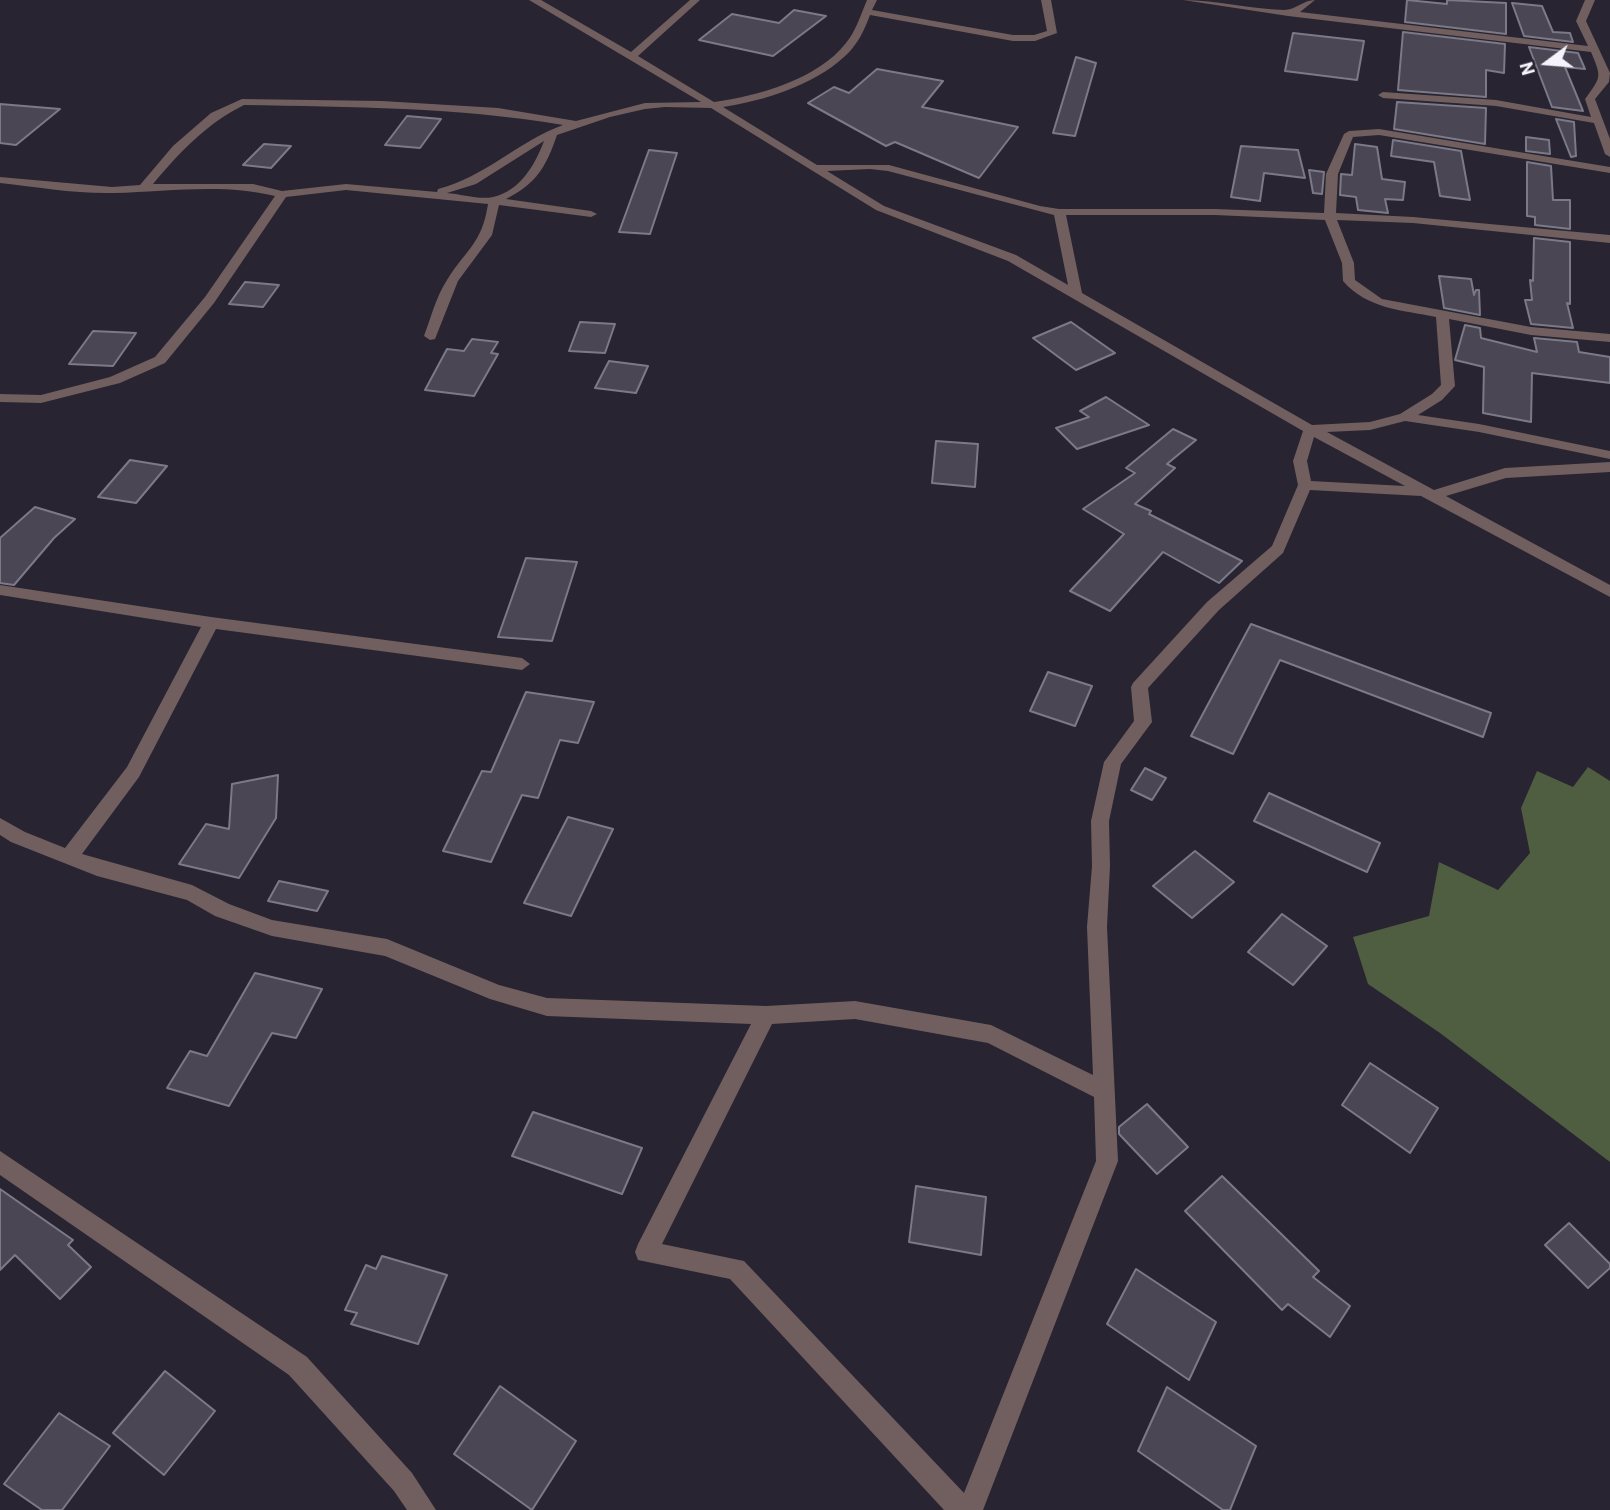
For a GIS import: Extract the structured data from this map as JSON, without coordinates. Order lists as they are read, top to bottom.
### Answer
{
  "north": "left"
}
